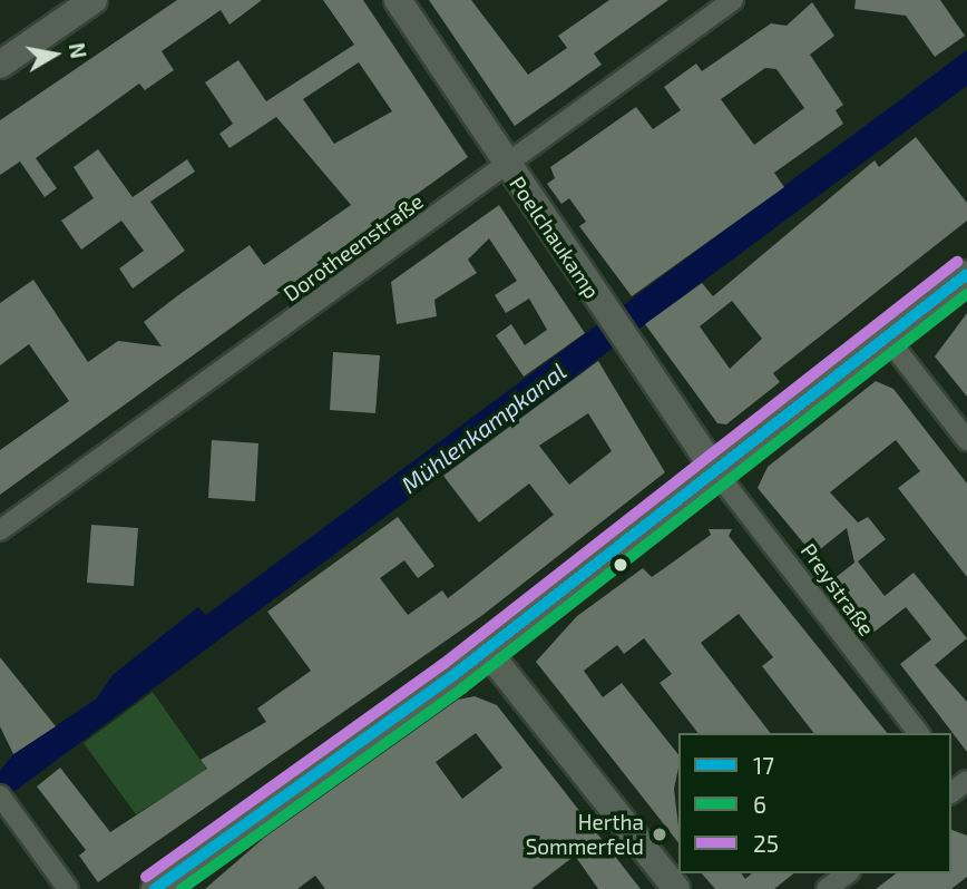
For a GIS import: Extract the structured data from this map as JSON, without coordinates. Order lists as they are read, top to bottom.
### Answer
{
  "streets": {
    "street": ["Poelchaukamp", "Dorotheenstraße", "Preystraße"]
  },
  "crossings": [
    ["Poelchaukamp", "Dorotheenstraße"],
    ["Poelchaukamp", "Preystraße"]
  ],
  "water": ["Mühlenkampkanal"],
  "places": ["Hertha Sommerfeld"],
  "lines": ["transit line 25", "transit line 17", "transit line 6"],
  "legend": ["17", "6", "25"],
  "north": "right"
}
